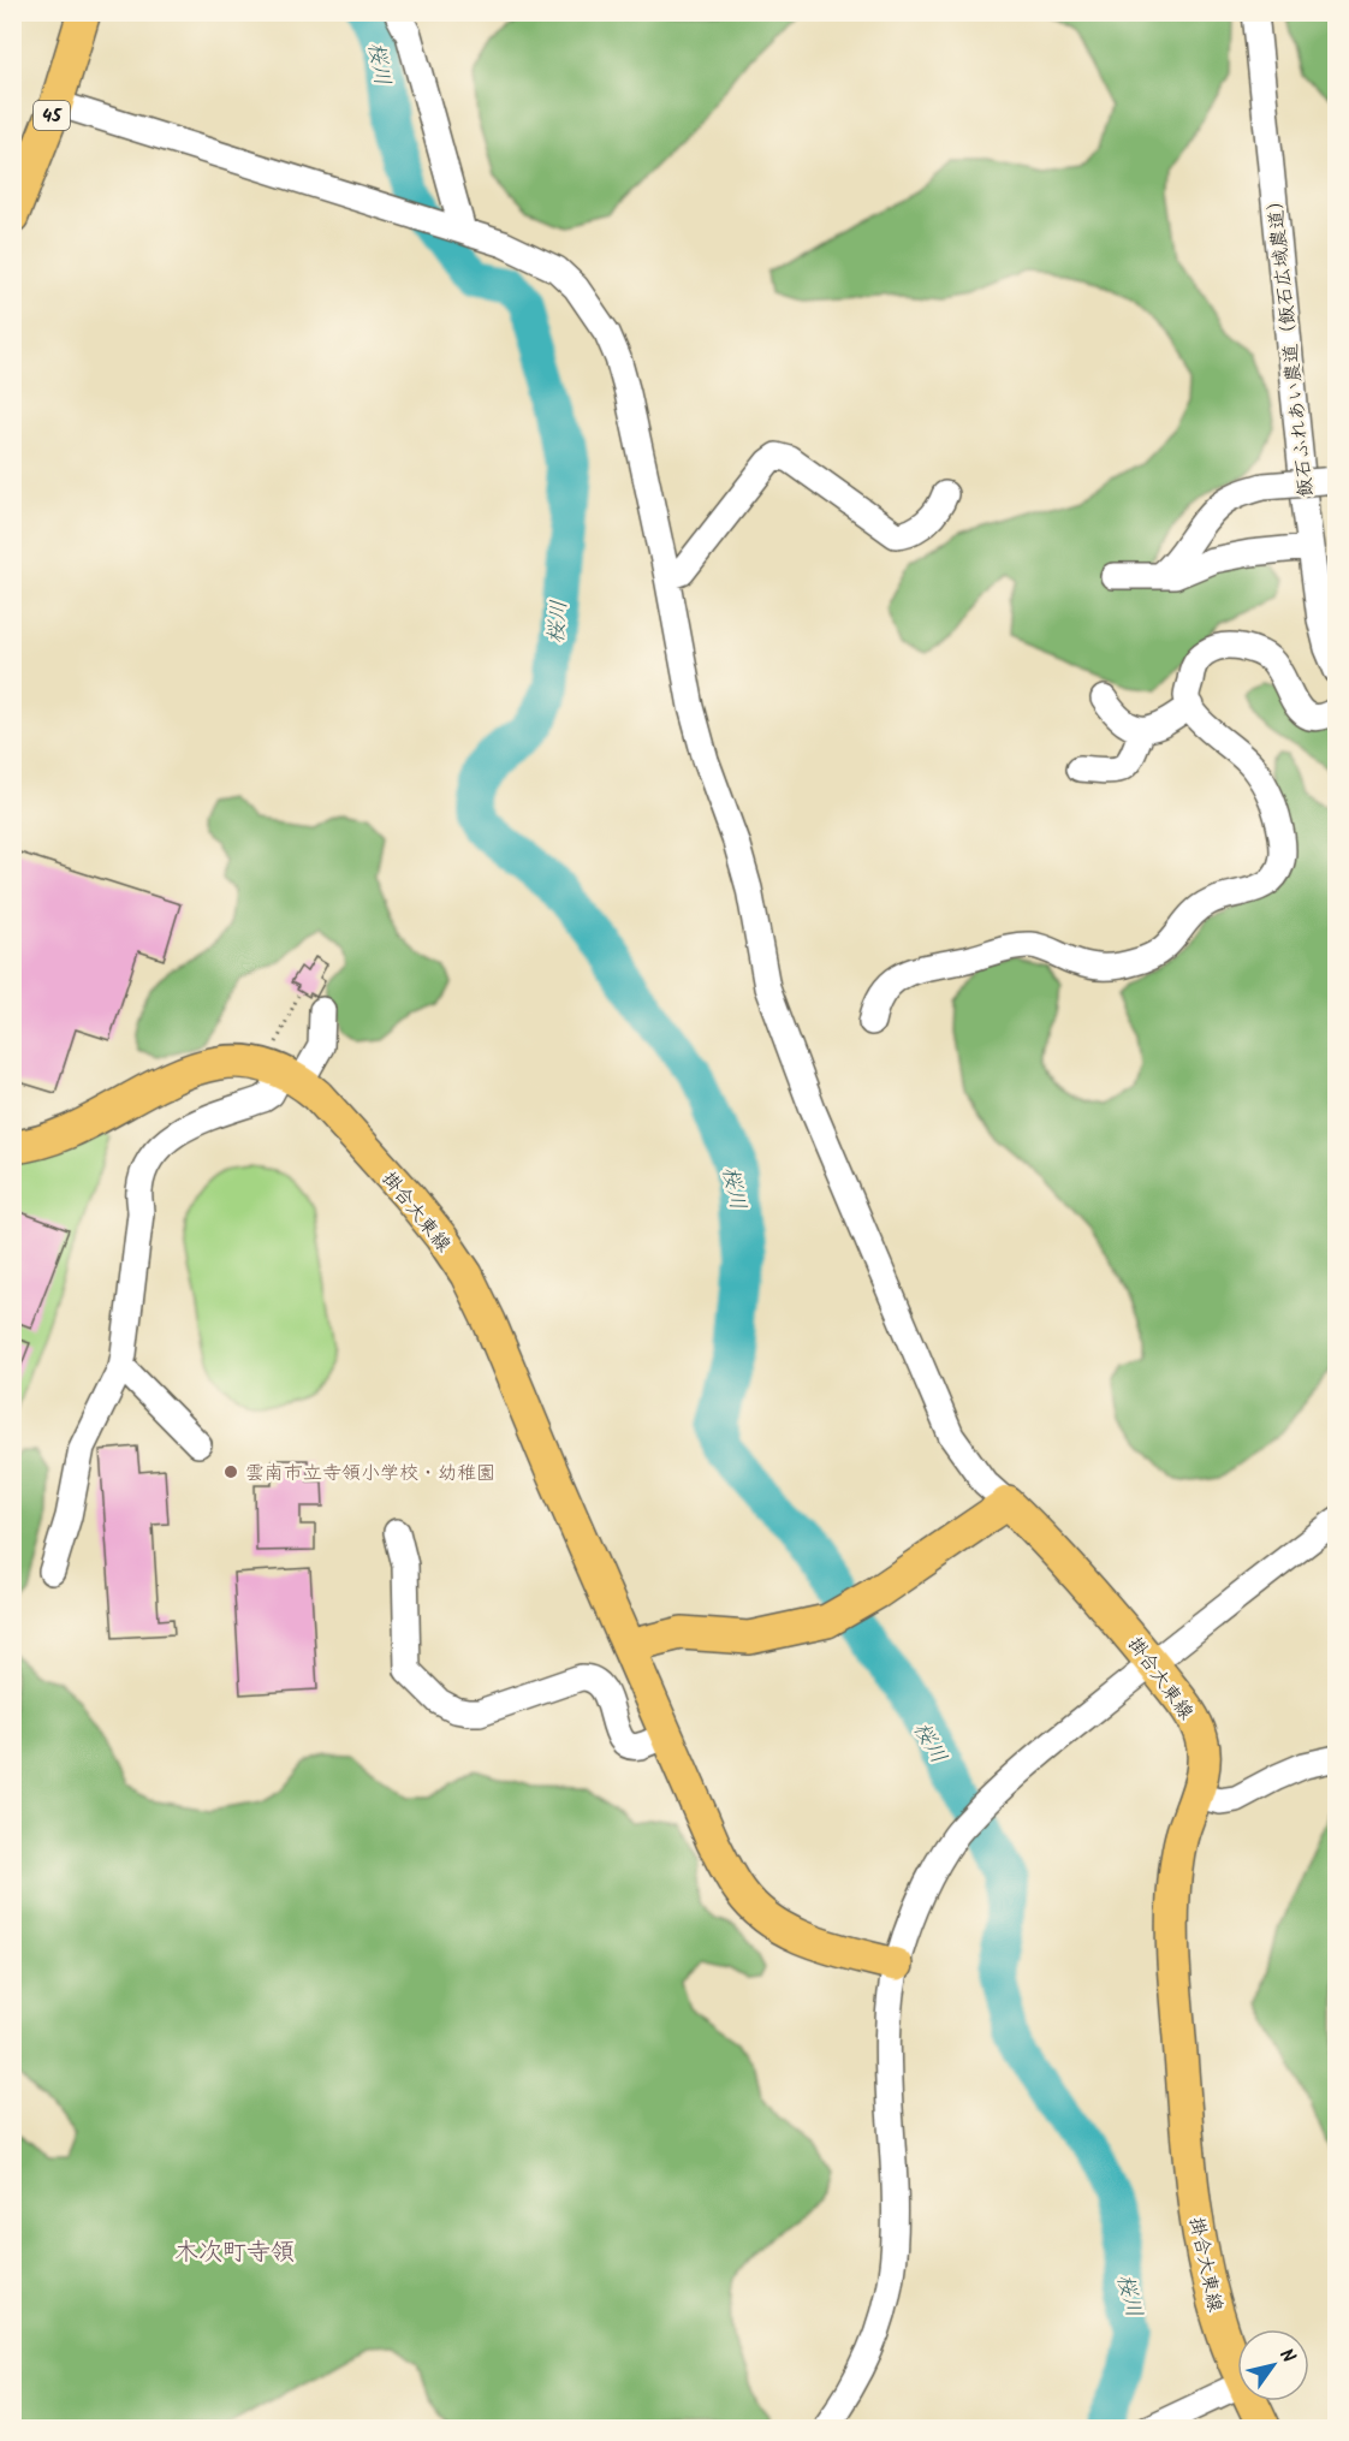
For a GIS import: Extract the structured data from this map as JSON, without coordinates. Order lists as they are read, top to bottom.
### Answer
{
  "streets": {
    "main road": ["45", "掛合大東線"],
    "street": ["飯石ふれあい農道（飯石広域農道）"]
  },
  "districts": ["木次町寺領"],
  "water": ["桜川"],
  "places": ["雲南市立寺領小学校・幼稚園"],
  "north": "top right"
}
